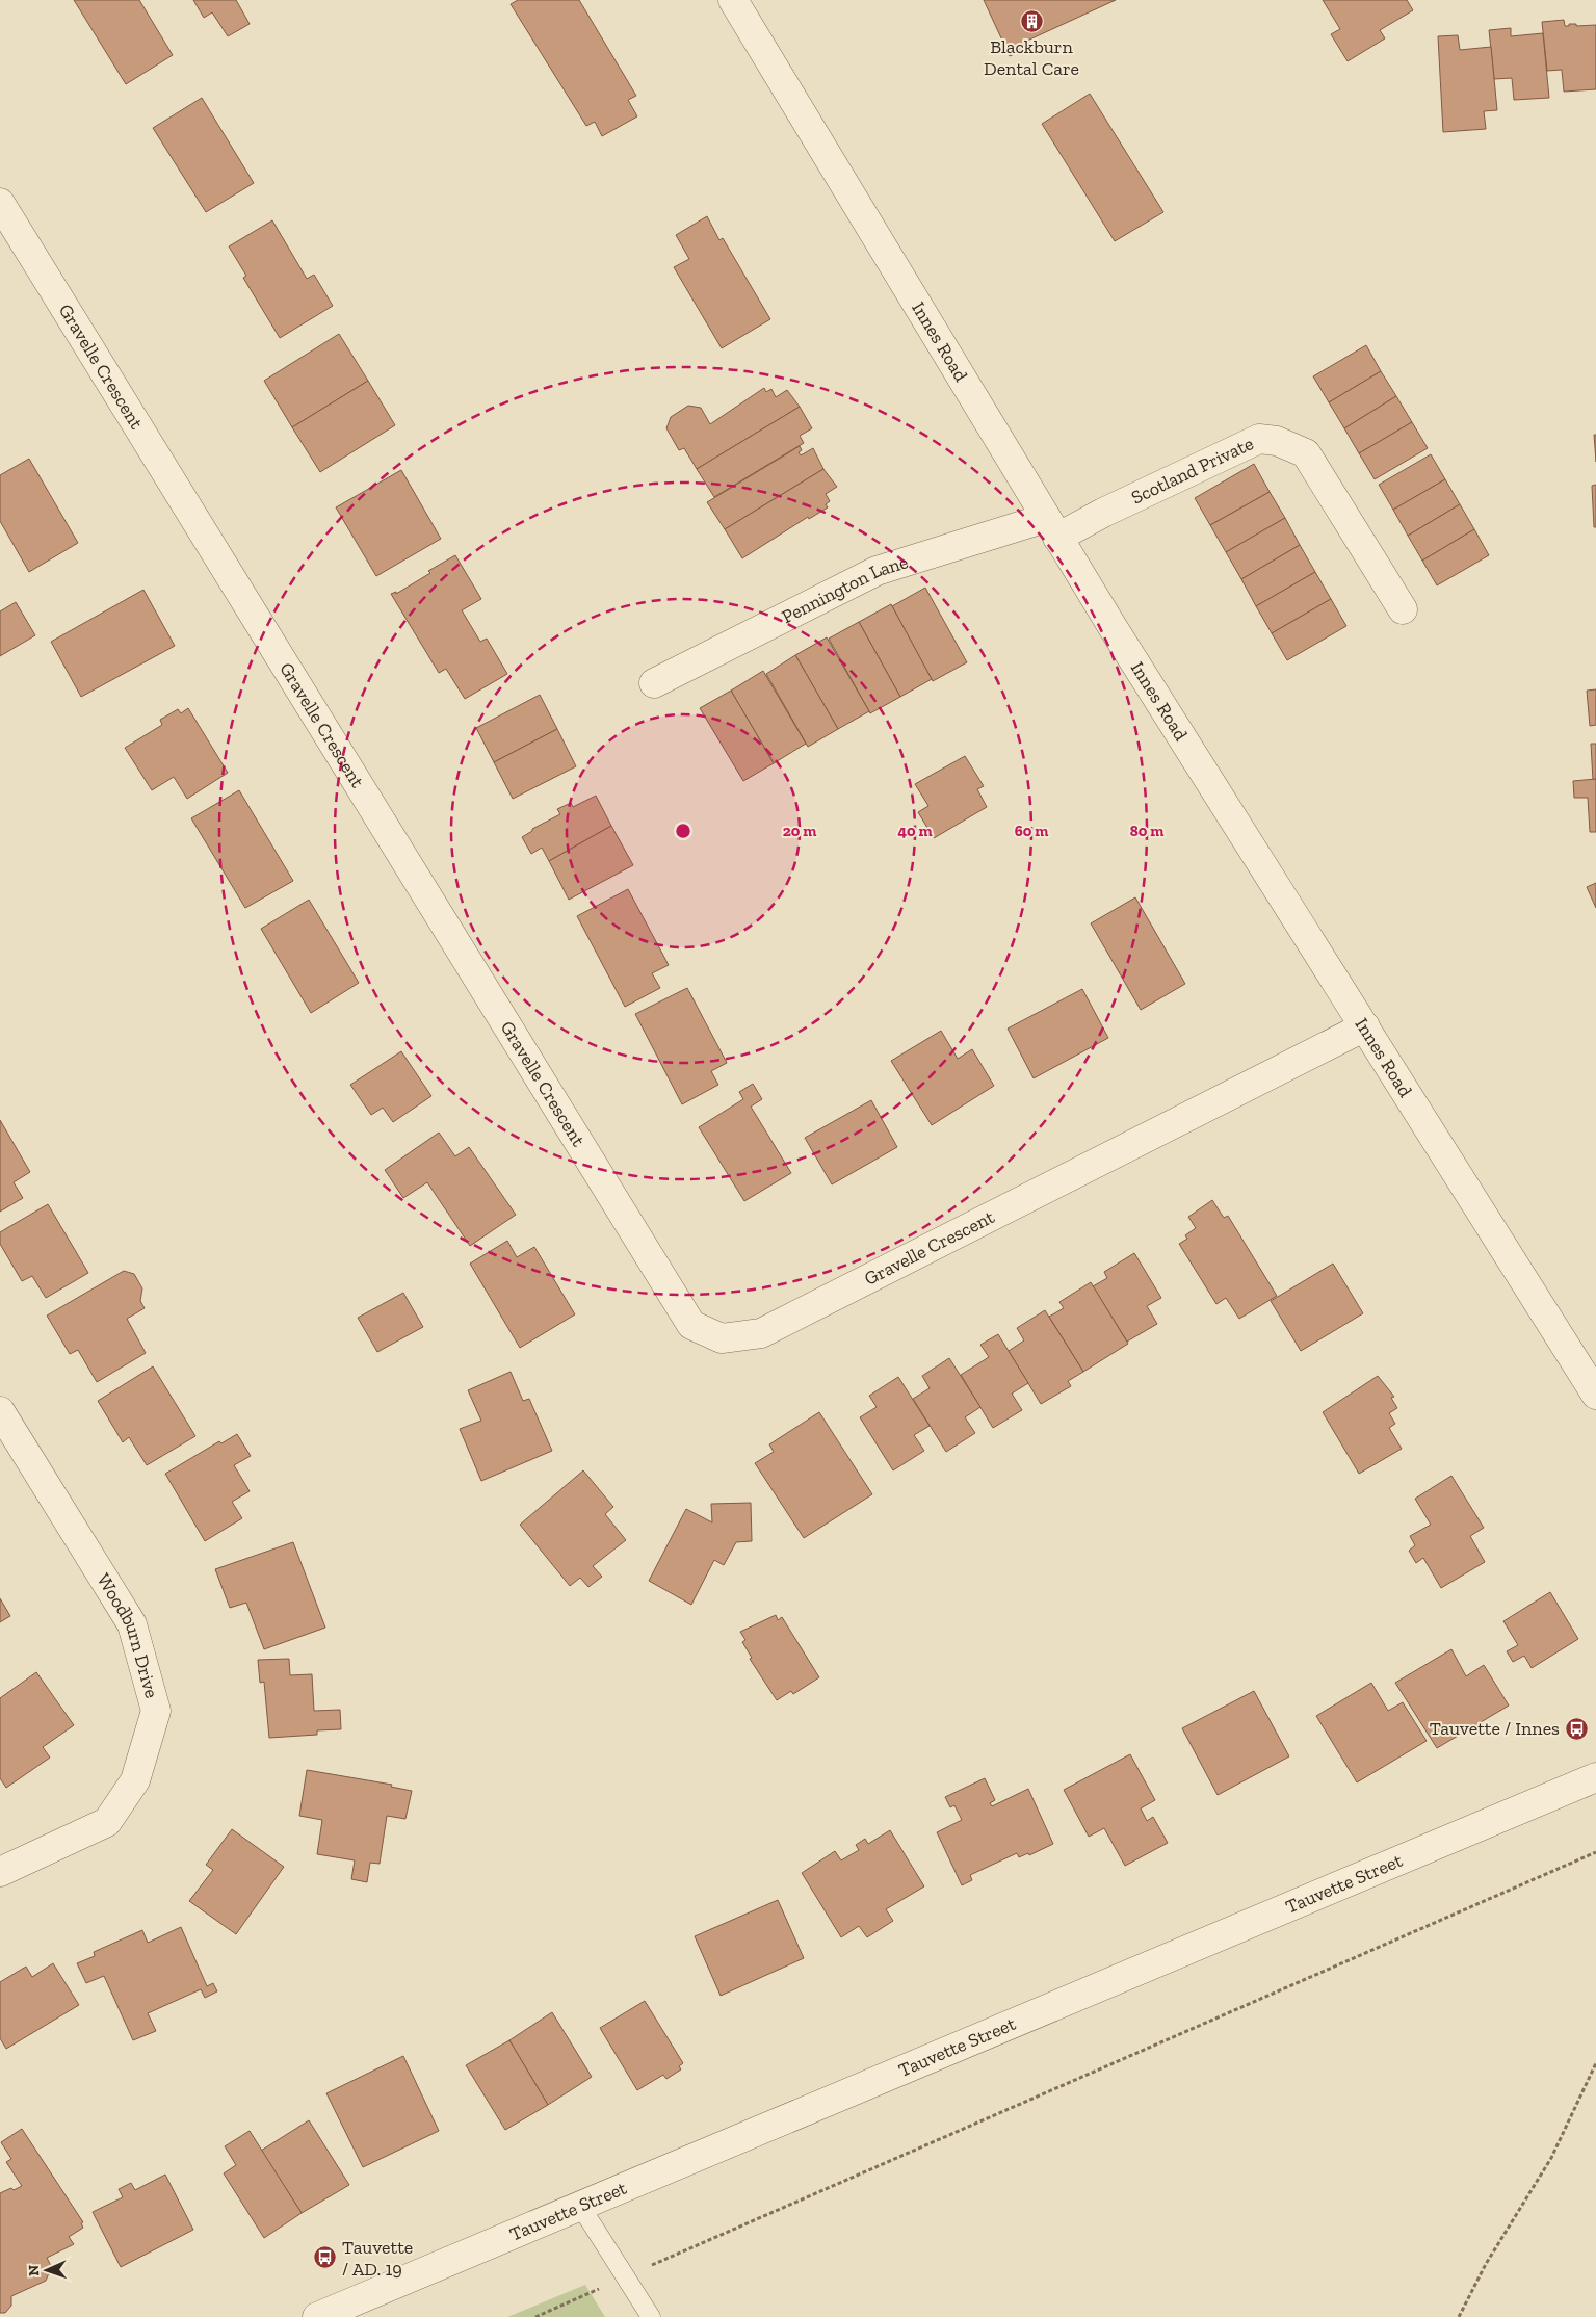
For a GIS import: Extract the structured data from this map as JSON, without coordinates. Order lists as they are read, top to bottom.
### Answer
{
  "streets": {
    "street": [
      "Innes Road",
      "Gravelle Crescent",
      "Scotland Private",
      "Pennington Lane",
      "Woodburn Drive",
      "Tauvette Street"
    ]
  },
  "crossings": [
    ["Innes Road", "Gravelle Crescent"],
    ["Innes Road", "Scotland Private"],
    ["Innes Road", "Pennington Lane"],
    ["Scotland Private", "Pennington Lane"]
  ],
  "places": {
    "building": ["Blackburn Dental Care"],
    "bus stop": ["Tauvette / Innes", "Tauvette / AD. 19"]
  },
  "north": "left",
  "rings": [
    "20 m",
    "40 m",
    "60 m",
    "80 m"
  ]
}
